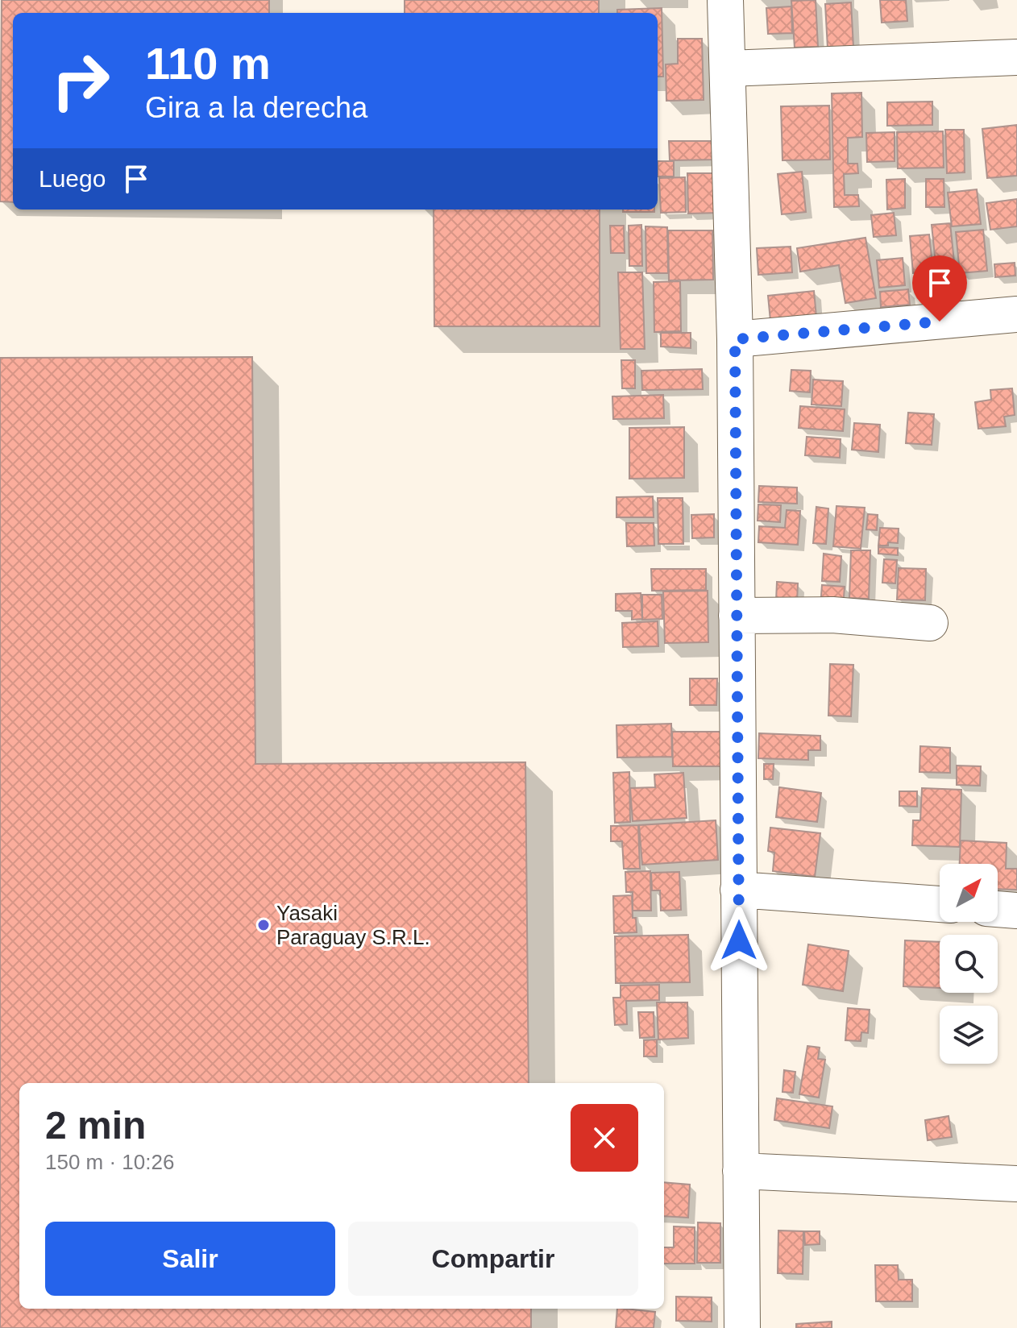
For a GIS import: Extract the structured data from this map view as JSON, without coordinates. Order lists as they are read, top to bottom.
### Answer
{
  "places": ["Yasaki Paraguay S.R.L."],
  "north": "top right",
  "page": {
    "turn": ["110 m", "Gira a la derecha"],
    "then": "Luego",
    "heading": ["2 min", "150 m · 10:26"],
    "buttons": ["Salir", "Compartir"]
  }
}
